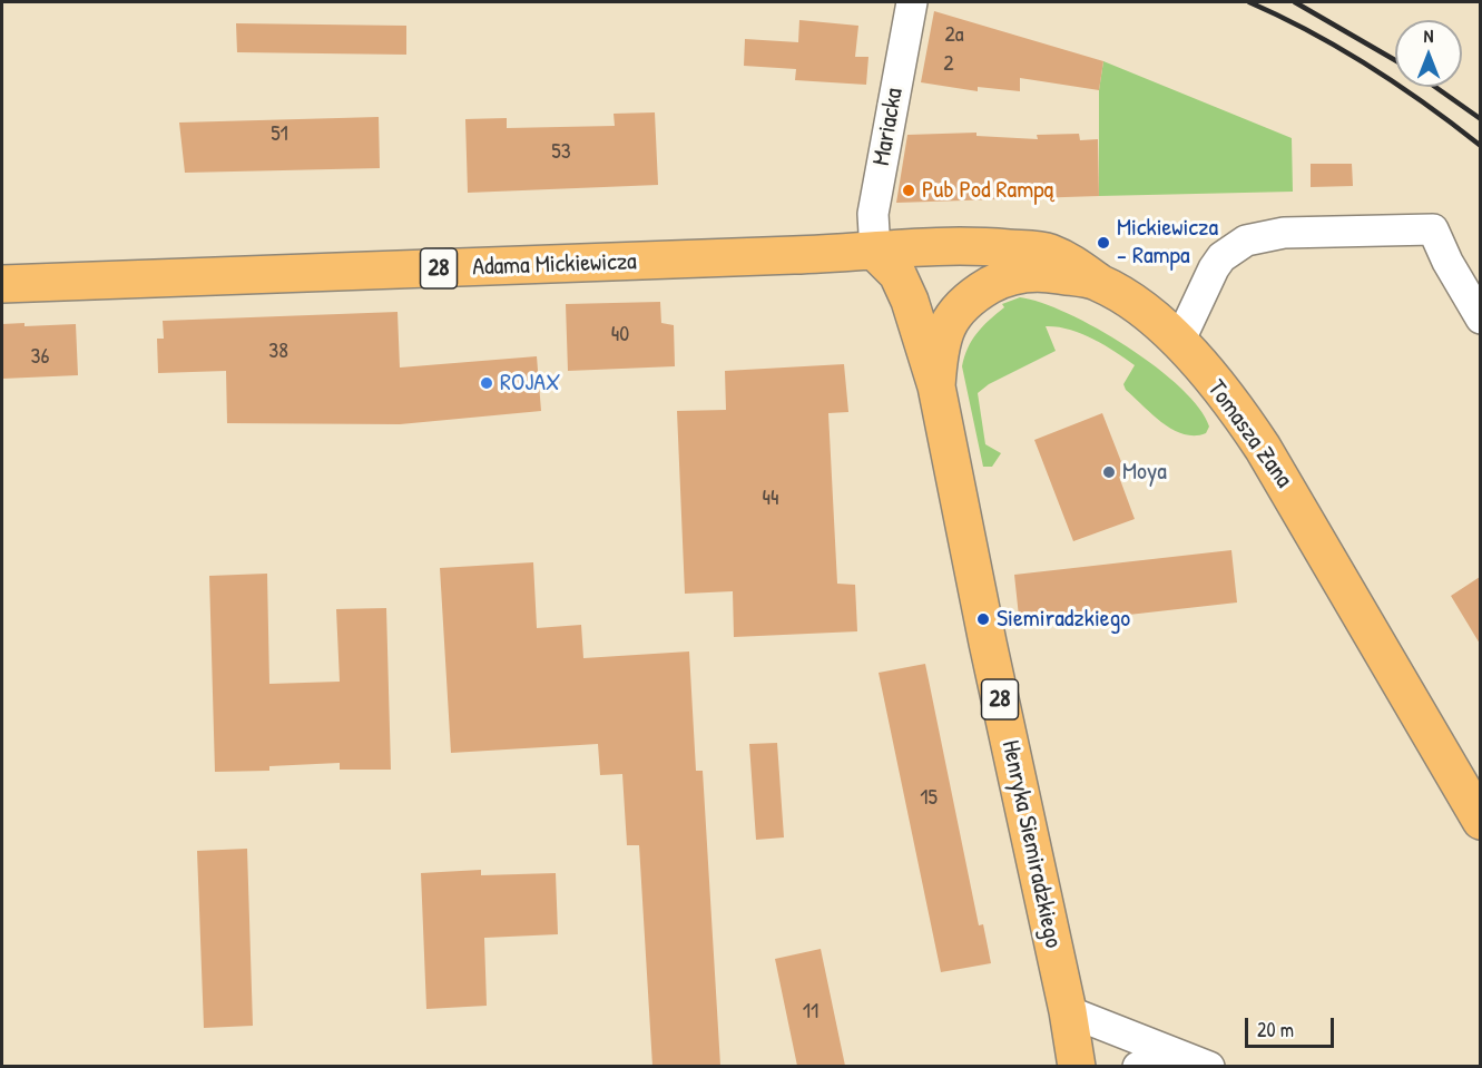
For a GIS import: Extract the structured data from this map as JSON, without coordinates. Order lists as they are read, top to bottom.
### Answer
{
  "streets": {
    "main road": [
      "Adama Mickiewicza",
      "28",
      "Tomasza Zana",
      "Henryka Siemiradzkiego"
    ],
    "street": ["Mariacka"]
  },
  "crossings": [
    ["Mariacka", "Adama Mickiewicza"],
    ["Adama Mickiewicza", "Tomasza Zana"],
    ["Tomasza Zana", "Henryka Siemiradzkiego"]
  ],
  "places": [
    "Pub Pod Rampą",
    "Mickiewicza - Rampa",
    "ROJAX",
    "Moya",
    "Siemiradzkiego"
  ],
  "house_numbers": [
    "2a",
    "2",
    "51",
    "53",
    "40",
    "38",
    "36",
    "44",
    "15",
    "11"
  ],
  "scale_bar": "20 m",
  "north": "top"
}
